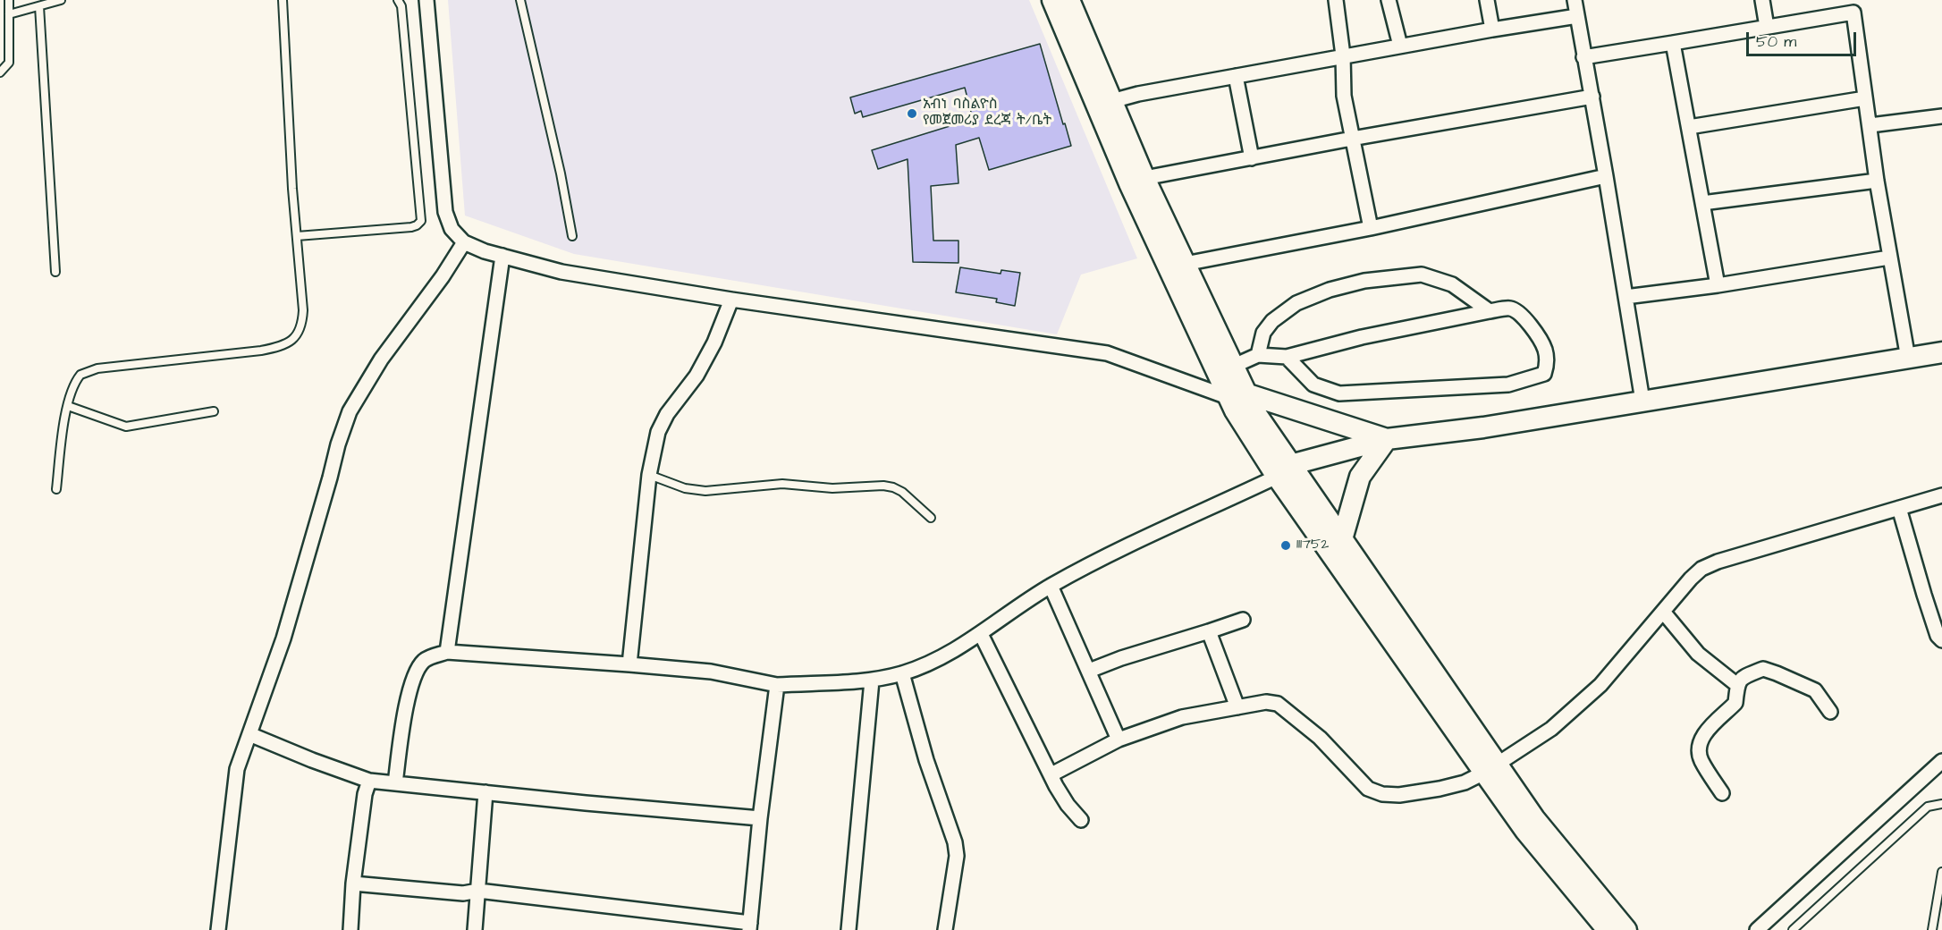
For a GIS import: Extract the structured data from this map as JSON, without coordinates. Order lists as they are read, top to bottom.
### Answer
{
  "places": ["አብነ ባስልዮስ የመጀመሪያ ደረጃ ት/ቤት", "111752"],
  "scale_bar": "50 m"
}
